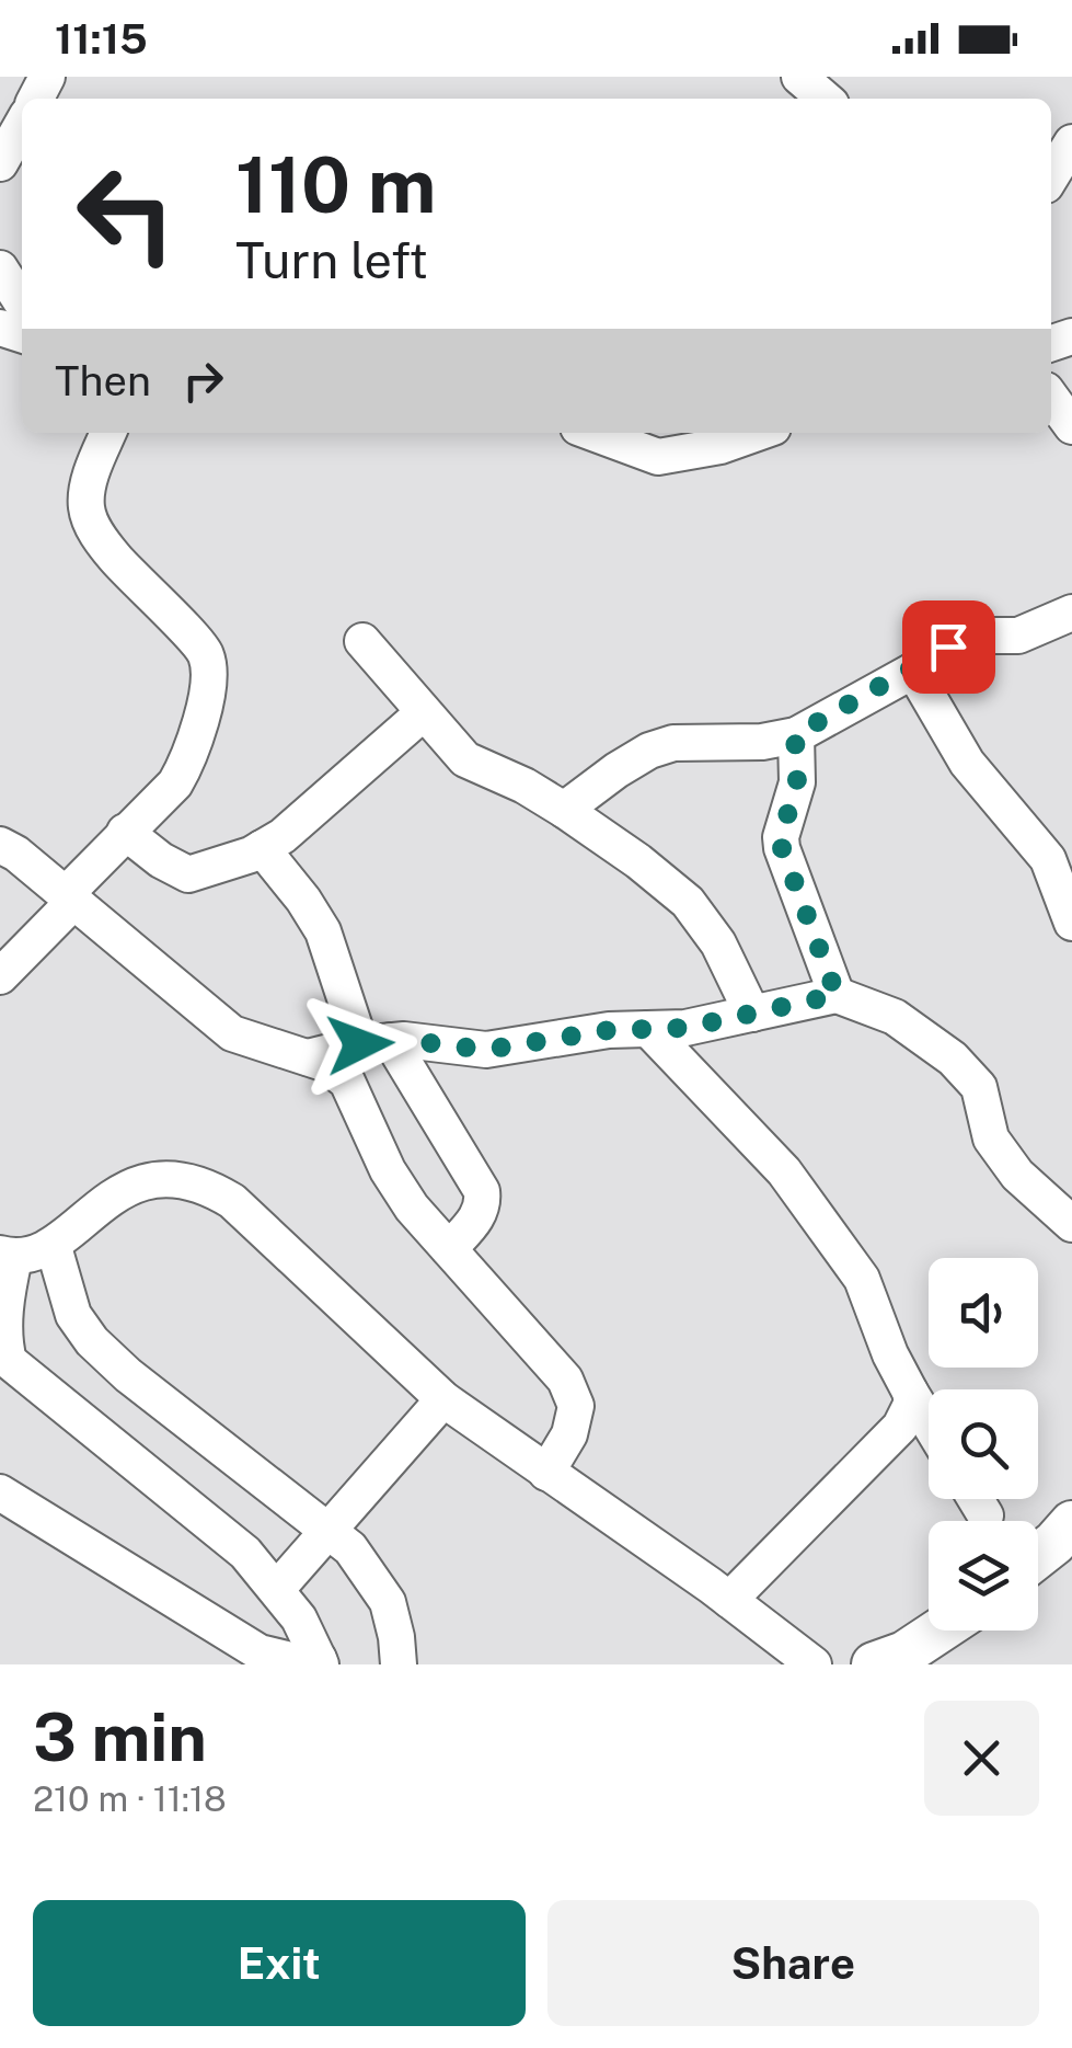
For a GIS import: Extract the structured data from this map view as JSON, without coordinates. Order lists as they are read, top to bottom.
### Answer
{
  "page": {
    "status": "11:15",
    "turn": ["110 m", "Turn left"],
    "then": "Then",
    "heading": ["3 min", "210 m · 11:18"],
    "buttons": ["Exit", "Share"]
  }
}
